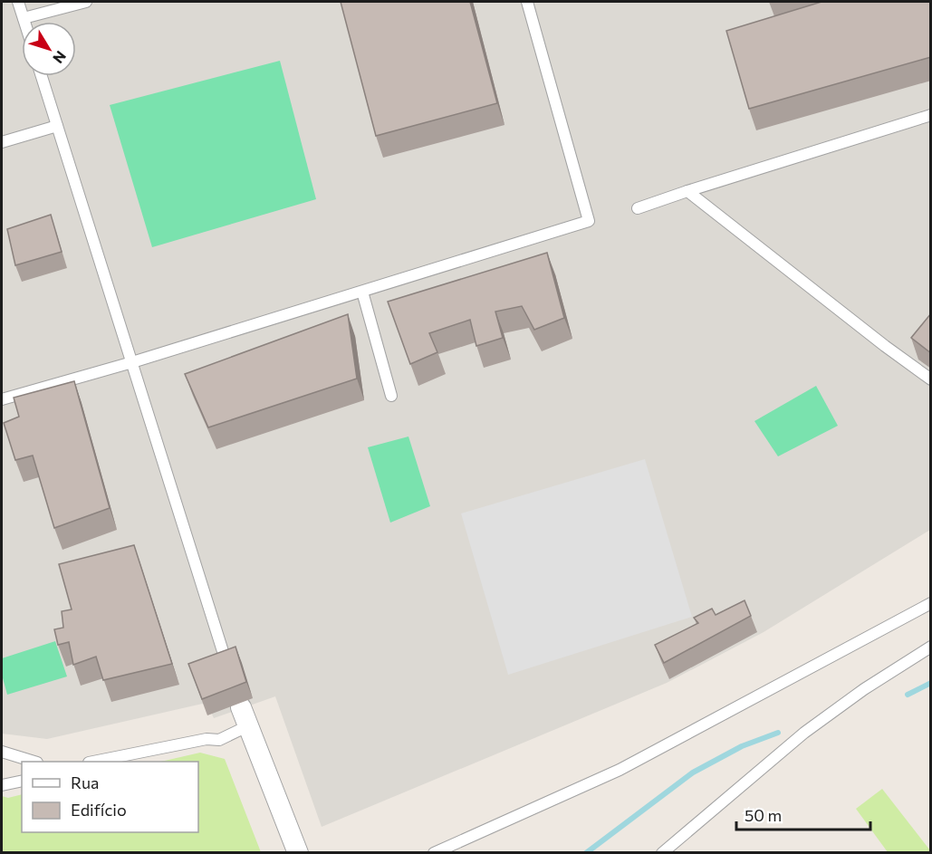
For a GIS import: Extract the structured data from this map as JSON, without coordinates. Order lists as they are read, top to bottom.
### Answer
{
  "legend": ["Rua", "Edifício"],
  "scale_bar": "50 m",
  "north": "bottom right"
}
